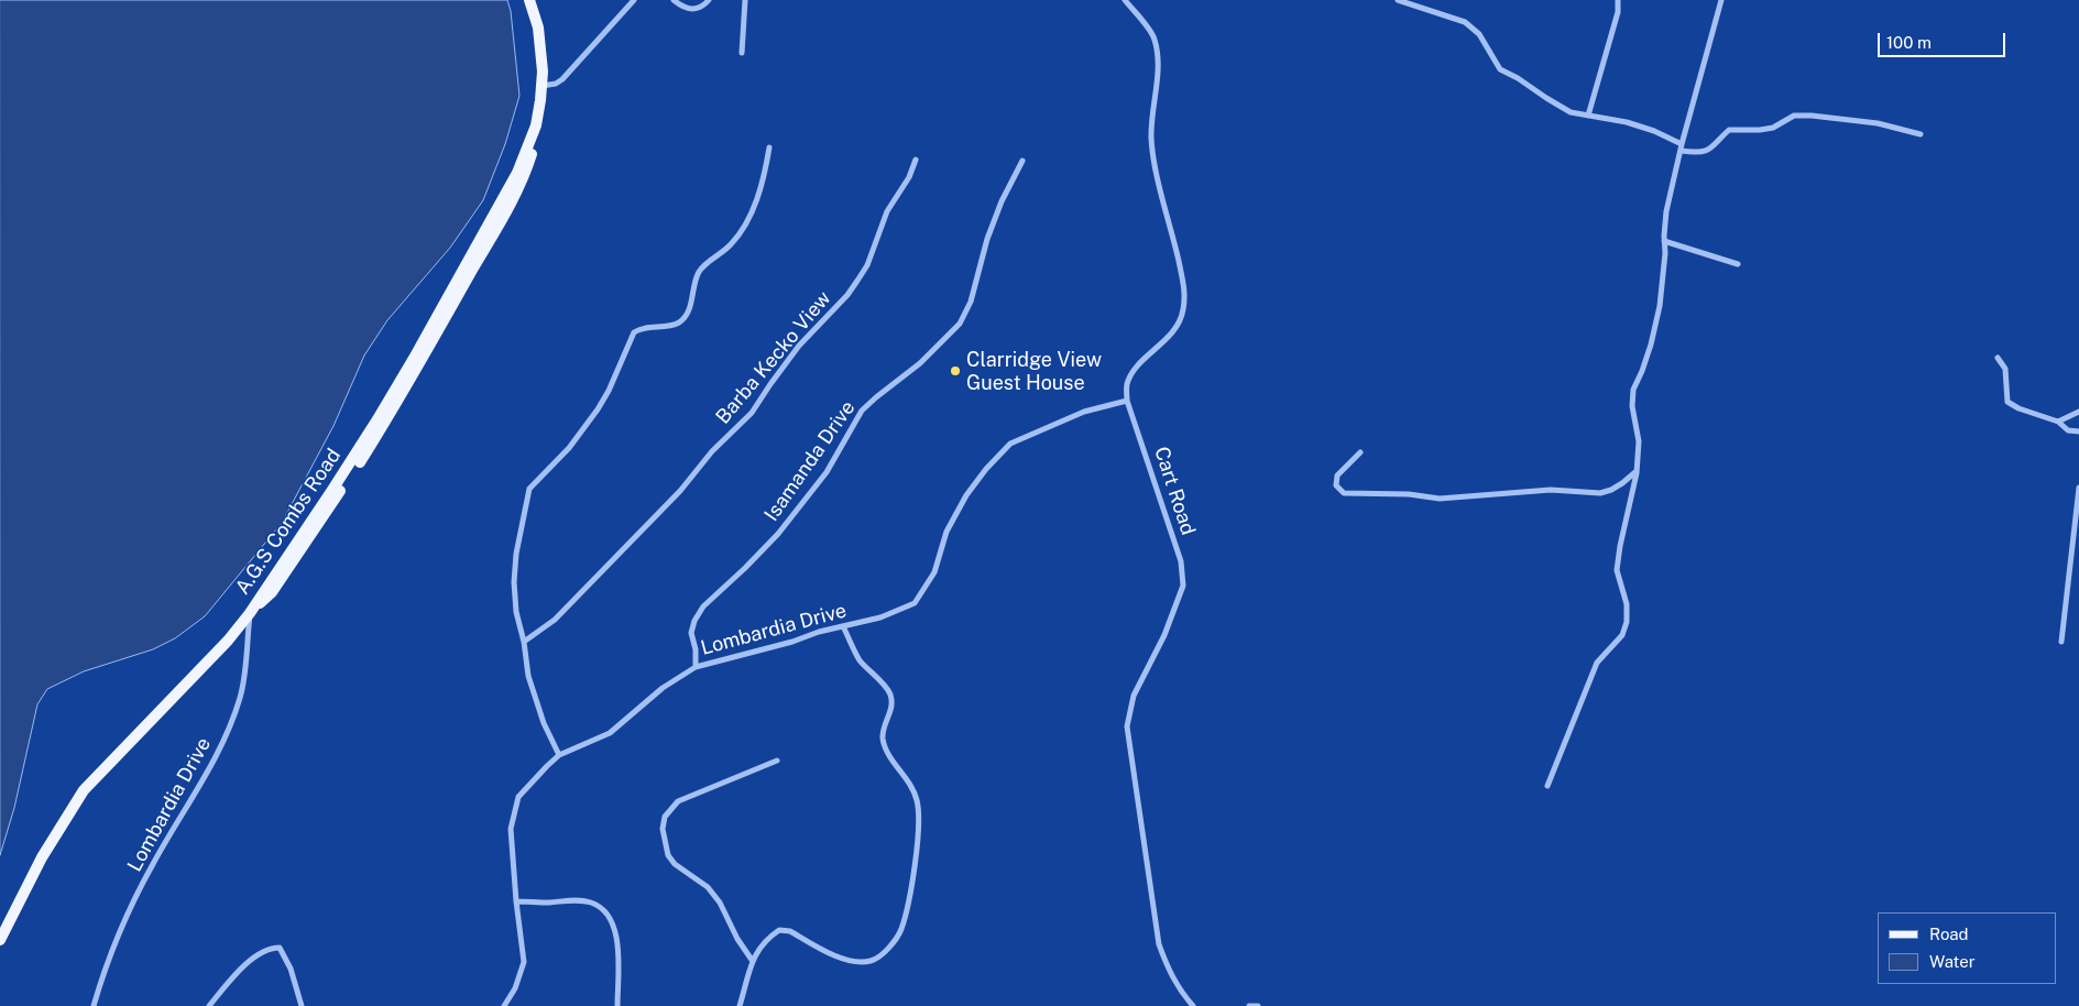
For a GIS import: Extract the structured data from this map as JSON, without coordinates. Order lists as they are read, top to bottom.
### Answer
{
  "streets": {
    "main road": ["A.G.S Combs Road"],
    "street": [
      "Barba Kecko View",
      "Isamanda Drive",
      "Cart Road",
      "Lombardia Drive"
    ]
  },
  "crossings": [
    ["Isamanda Drive", "Lombardia Drive"],
    ["Cart Road", "Lombardia Drive"],
    ["A.G.S Combs Road", "Lombardia Drive"]
  ],
  "places": ["Clarridge View Guest House"],
  "legend": ["Road", "Water"],
  "scale_bar": "100 m"
}
